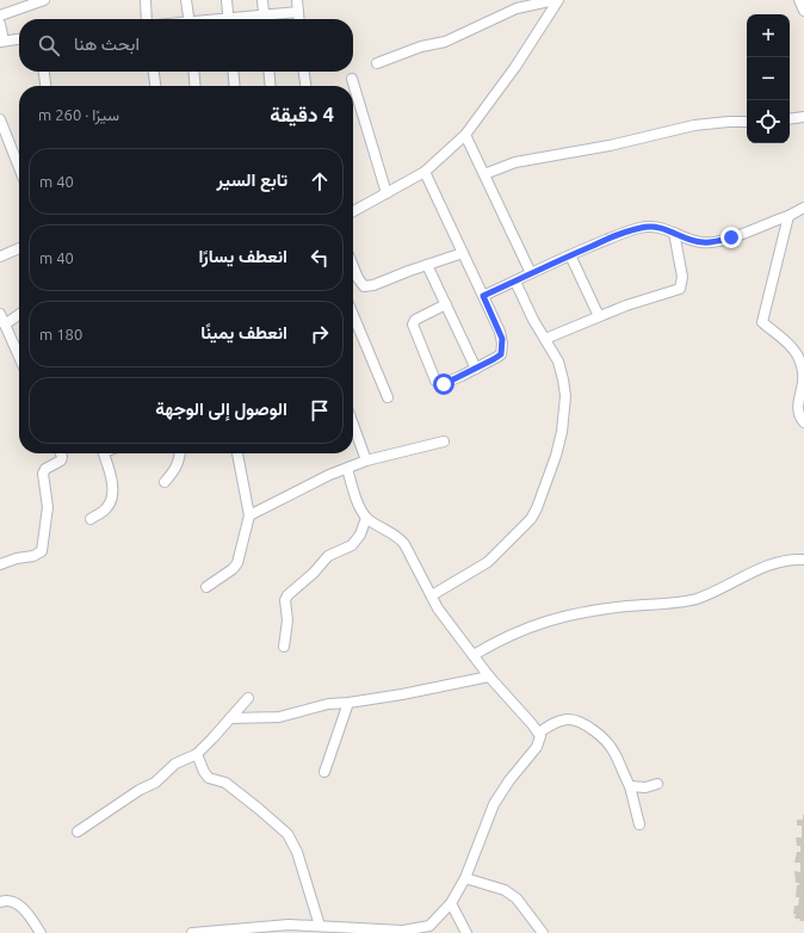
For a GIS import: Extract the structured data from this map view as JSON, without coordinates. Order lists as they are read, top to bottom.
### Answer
{
  "page": {
    "map_buttons": ["+", "−"],
    "search": "ابحث هنا",
    "heading": ["4 دقيقة", "سيرًا · 260 m"],
    "list": [
      ["تابع السير", "40 m"],
      ["انعطف يسارًا", "40 m"],
      ["انعطف يمينًا", "180 m"],
      "الوصول إلى الوجهة"
    ]
  }
}
